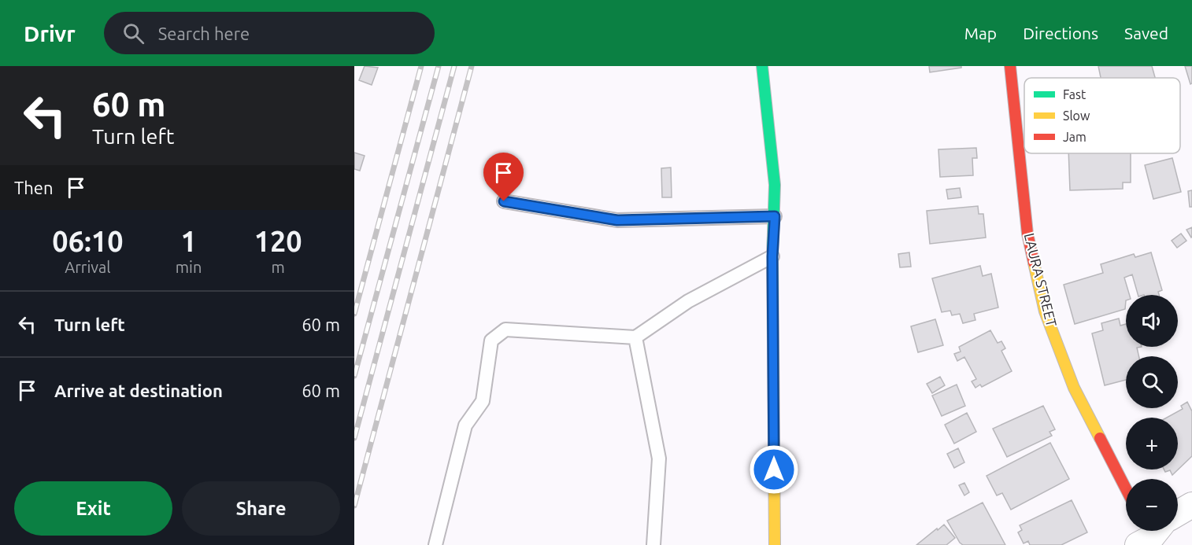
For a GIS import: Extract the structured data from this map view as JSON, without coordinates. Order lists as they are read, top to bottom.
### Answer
{
  "streets": {
    "main road": ["LAURA STREET"]
  },
  "legend": ["Fast", "Slow", "Jam"],
  "page": {
    "header": "Drivr",
    "search": "Search here",
    "nav": ["Map", "Directions", "Saved"],
    "turn": ["60 m", "Turn left"],
    "then": "Then",
    "eta": [
      "06:10",
      "Arrival",
      "1",
      "min",
      "120",
      "m"
    ],
    "list": [
      {
        "name": "Turn left",
        "value": "60 m"
      },
      {
        "name": "Arrive at destination",
        "value": "60 m"
      }
    ],
    "map_buttons": ["+", "−"],
    "buttons": ["Exit", "Share"]
  }
}
